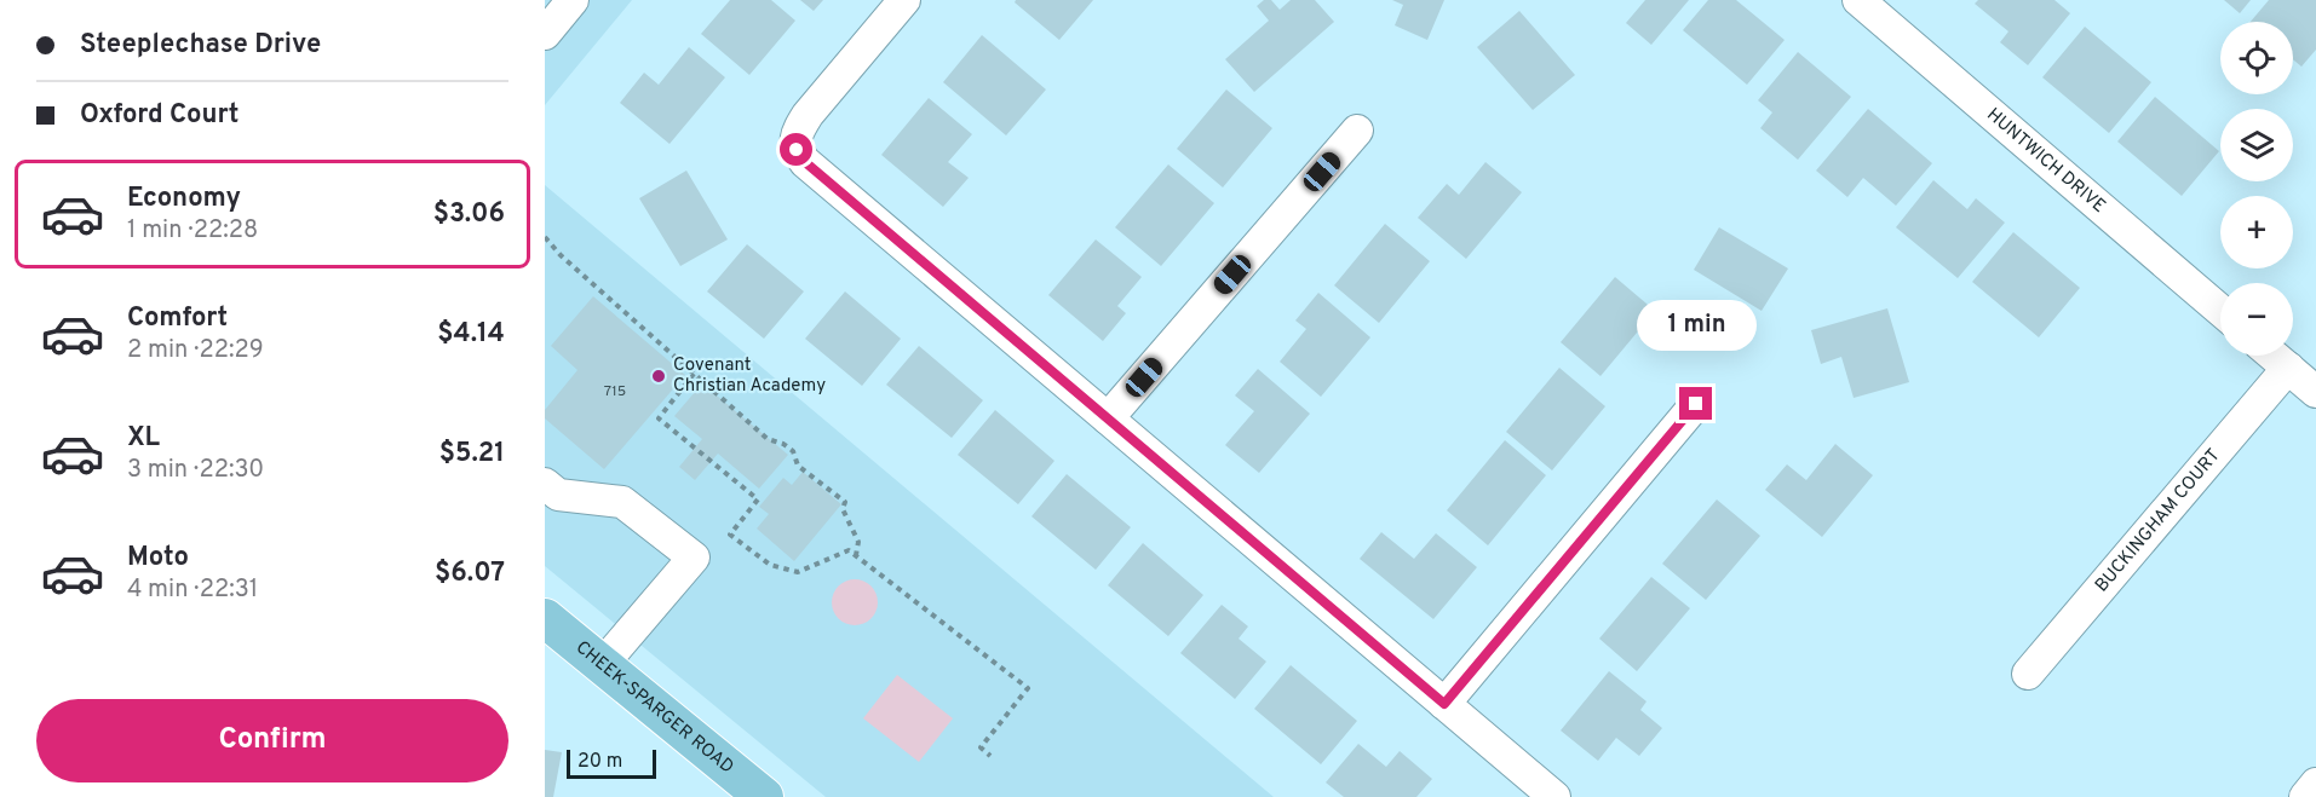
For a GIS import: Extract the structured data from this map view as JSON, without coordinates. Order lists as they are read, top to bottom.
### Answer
{
  "streets": {
    "main road": ["CHEEK-SPARGER ROAD"],
    "street": ["HUNTWICH DRIVE", "BUCKINGHAM COURT"]
  },
  "places": ["Covenant Christian Academy"],
  "house_numbers": ["715"],
  "scale_bar": "20 m",
  "page": {
    "banner": ["Steeplechase Drive", "Oxford Court"],
    "map_buttons": ["+", "−"],
    "list": [
      {
        "name": "Economy",
        "note": "1 min · 22:28",
        "value": "$3.06"
      },
      {
        "name": "Comfort",
        "note": "2 min · 22:29",
        "value": "$4.14"
      },
      {
        "name": "XL",
        "note": "3 min · 22:30",
        "value": "$5.21"
      },
      {
        "name": "Moto",
        "note": "4 min · 22:31",
        "value": "$6.07"
      }
    ],
    "bubble": "1 min",
    "buttons": "Confirm",
    "scale": "20 m"
  }
}
